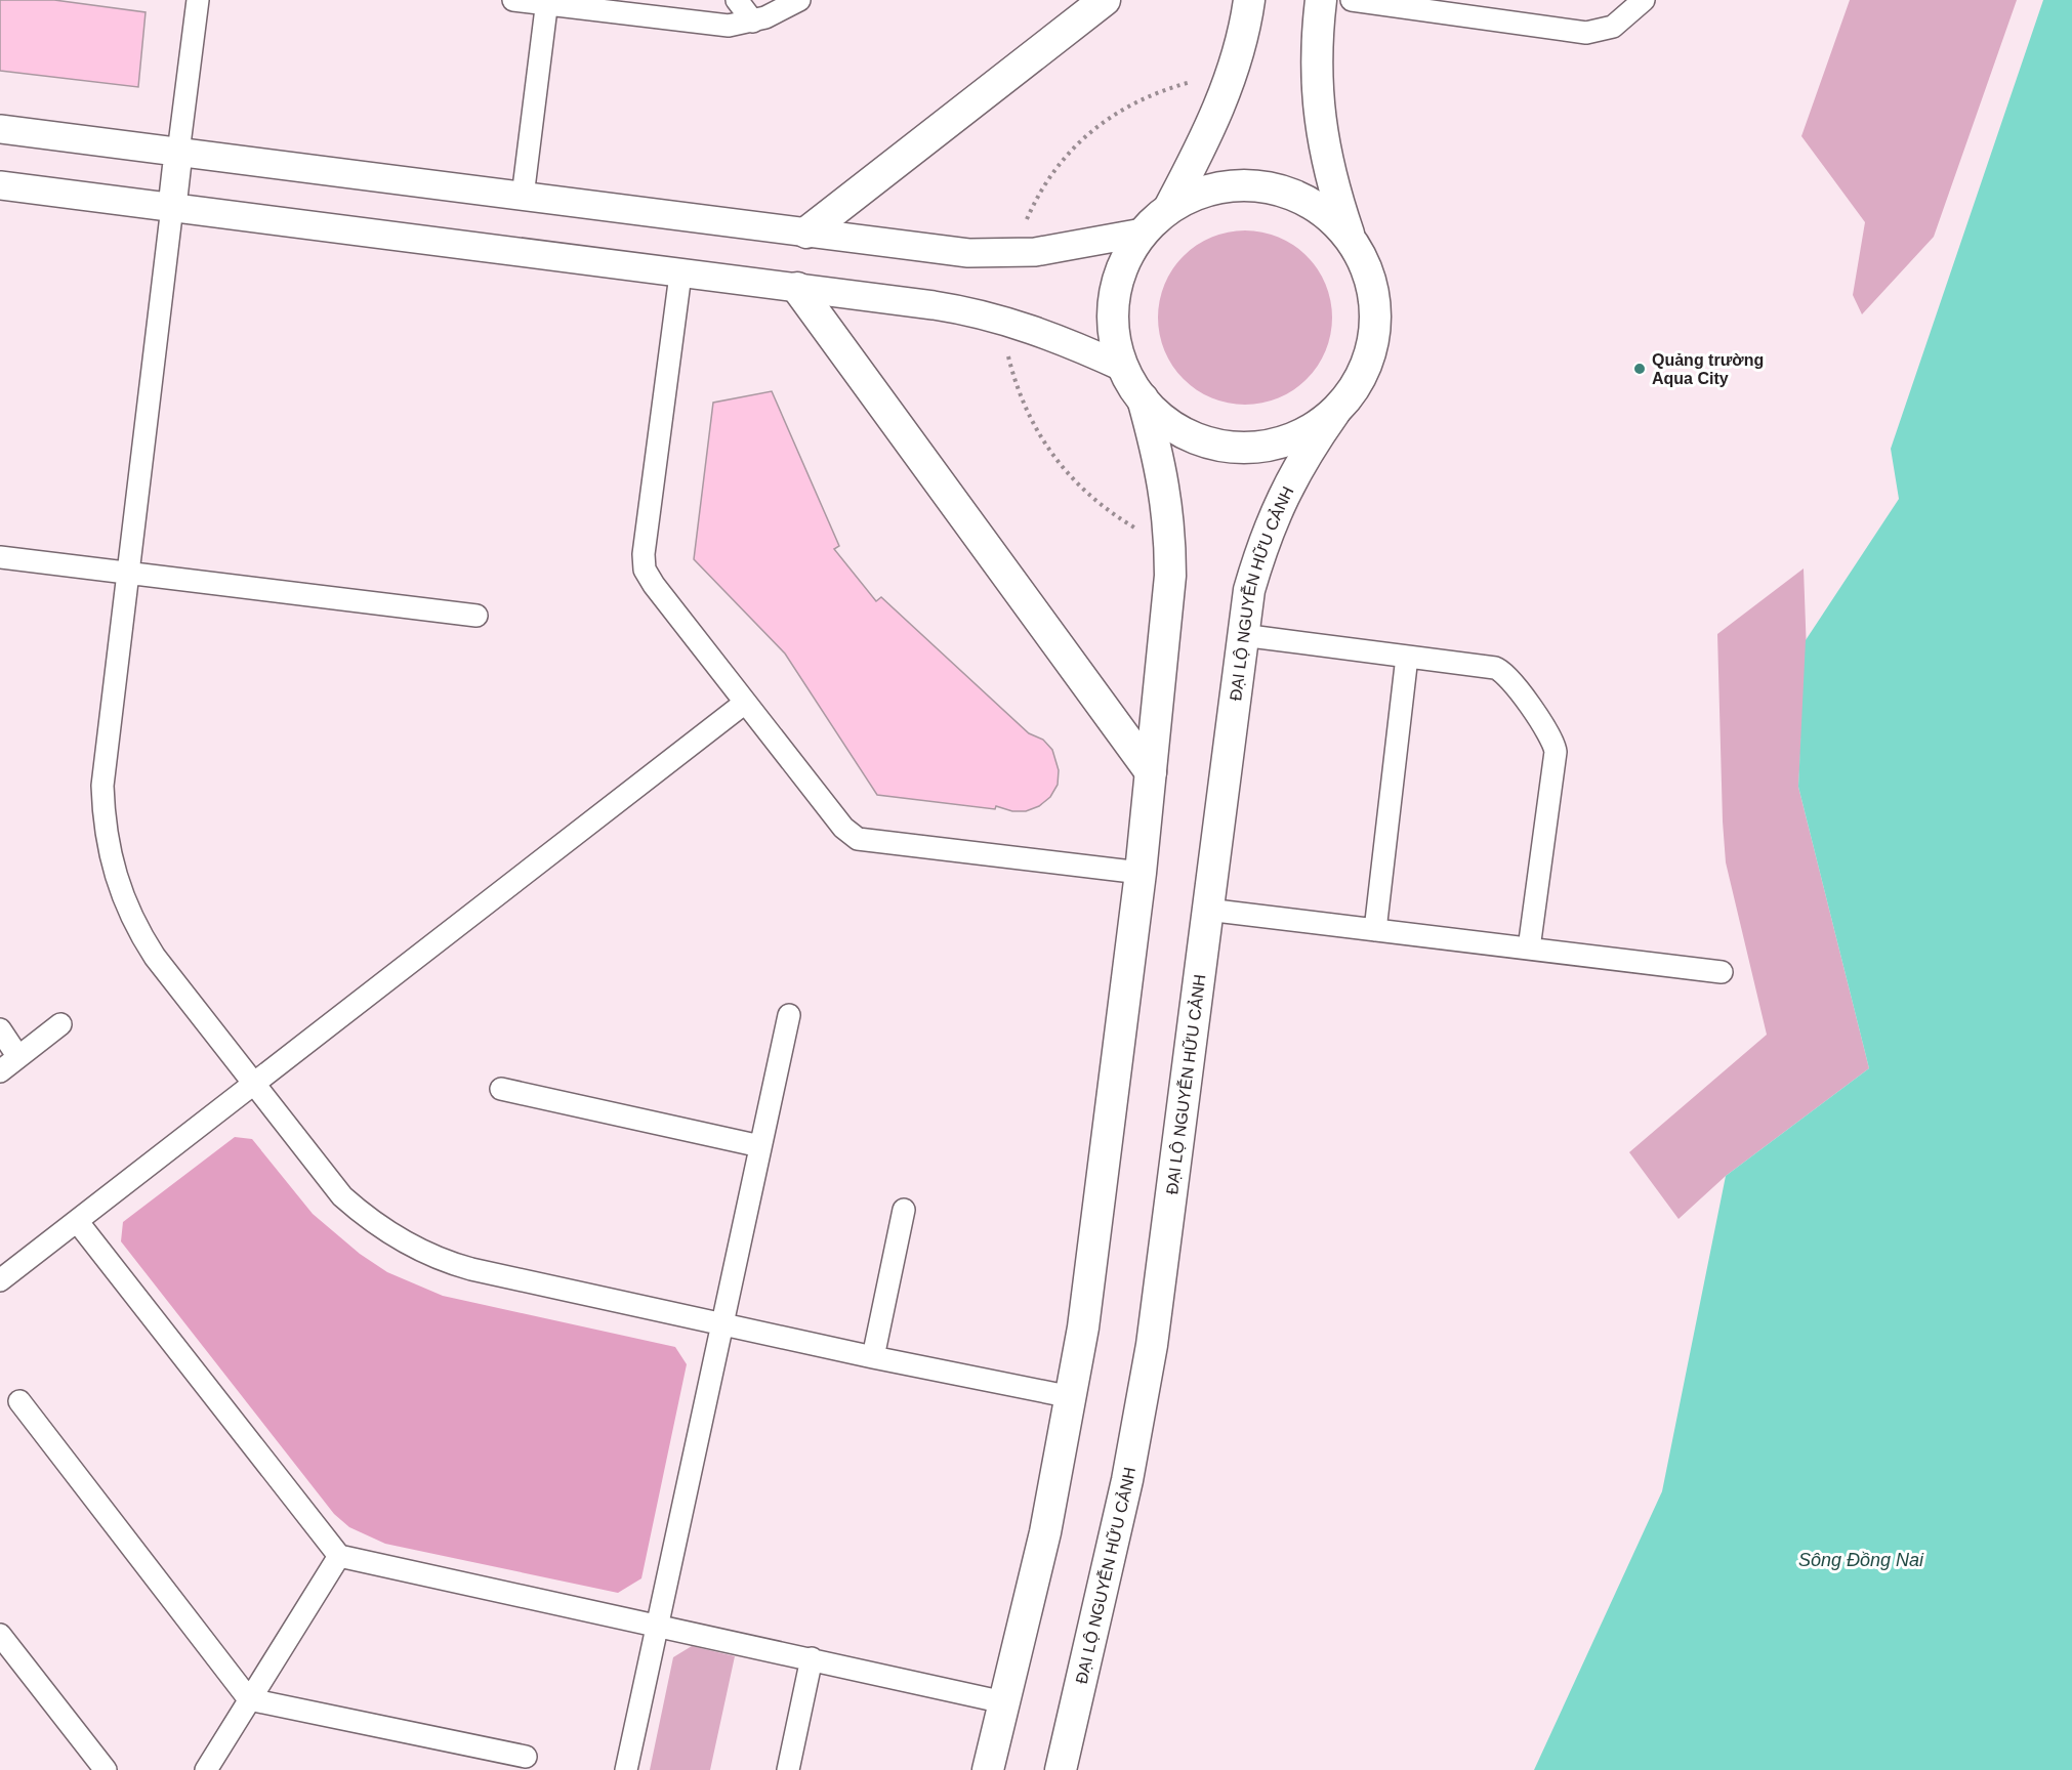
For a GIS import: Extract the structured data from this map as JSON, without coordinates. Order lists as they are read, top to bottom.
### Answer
{
  "streets": {
    "main road": ["ĐẠI LỘ NGUYỄN HỮU CẢNH"]
  },
  "water": ["Sông Đồng Nai"],
  "places": ["Quảng trường Aqua City"]
}
